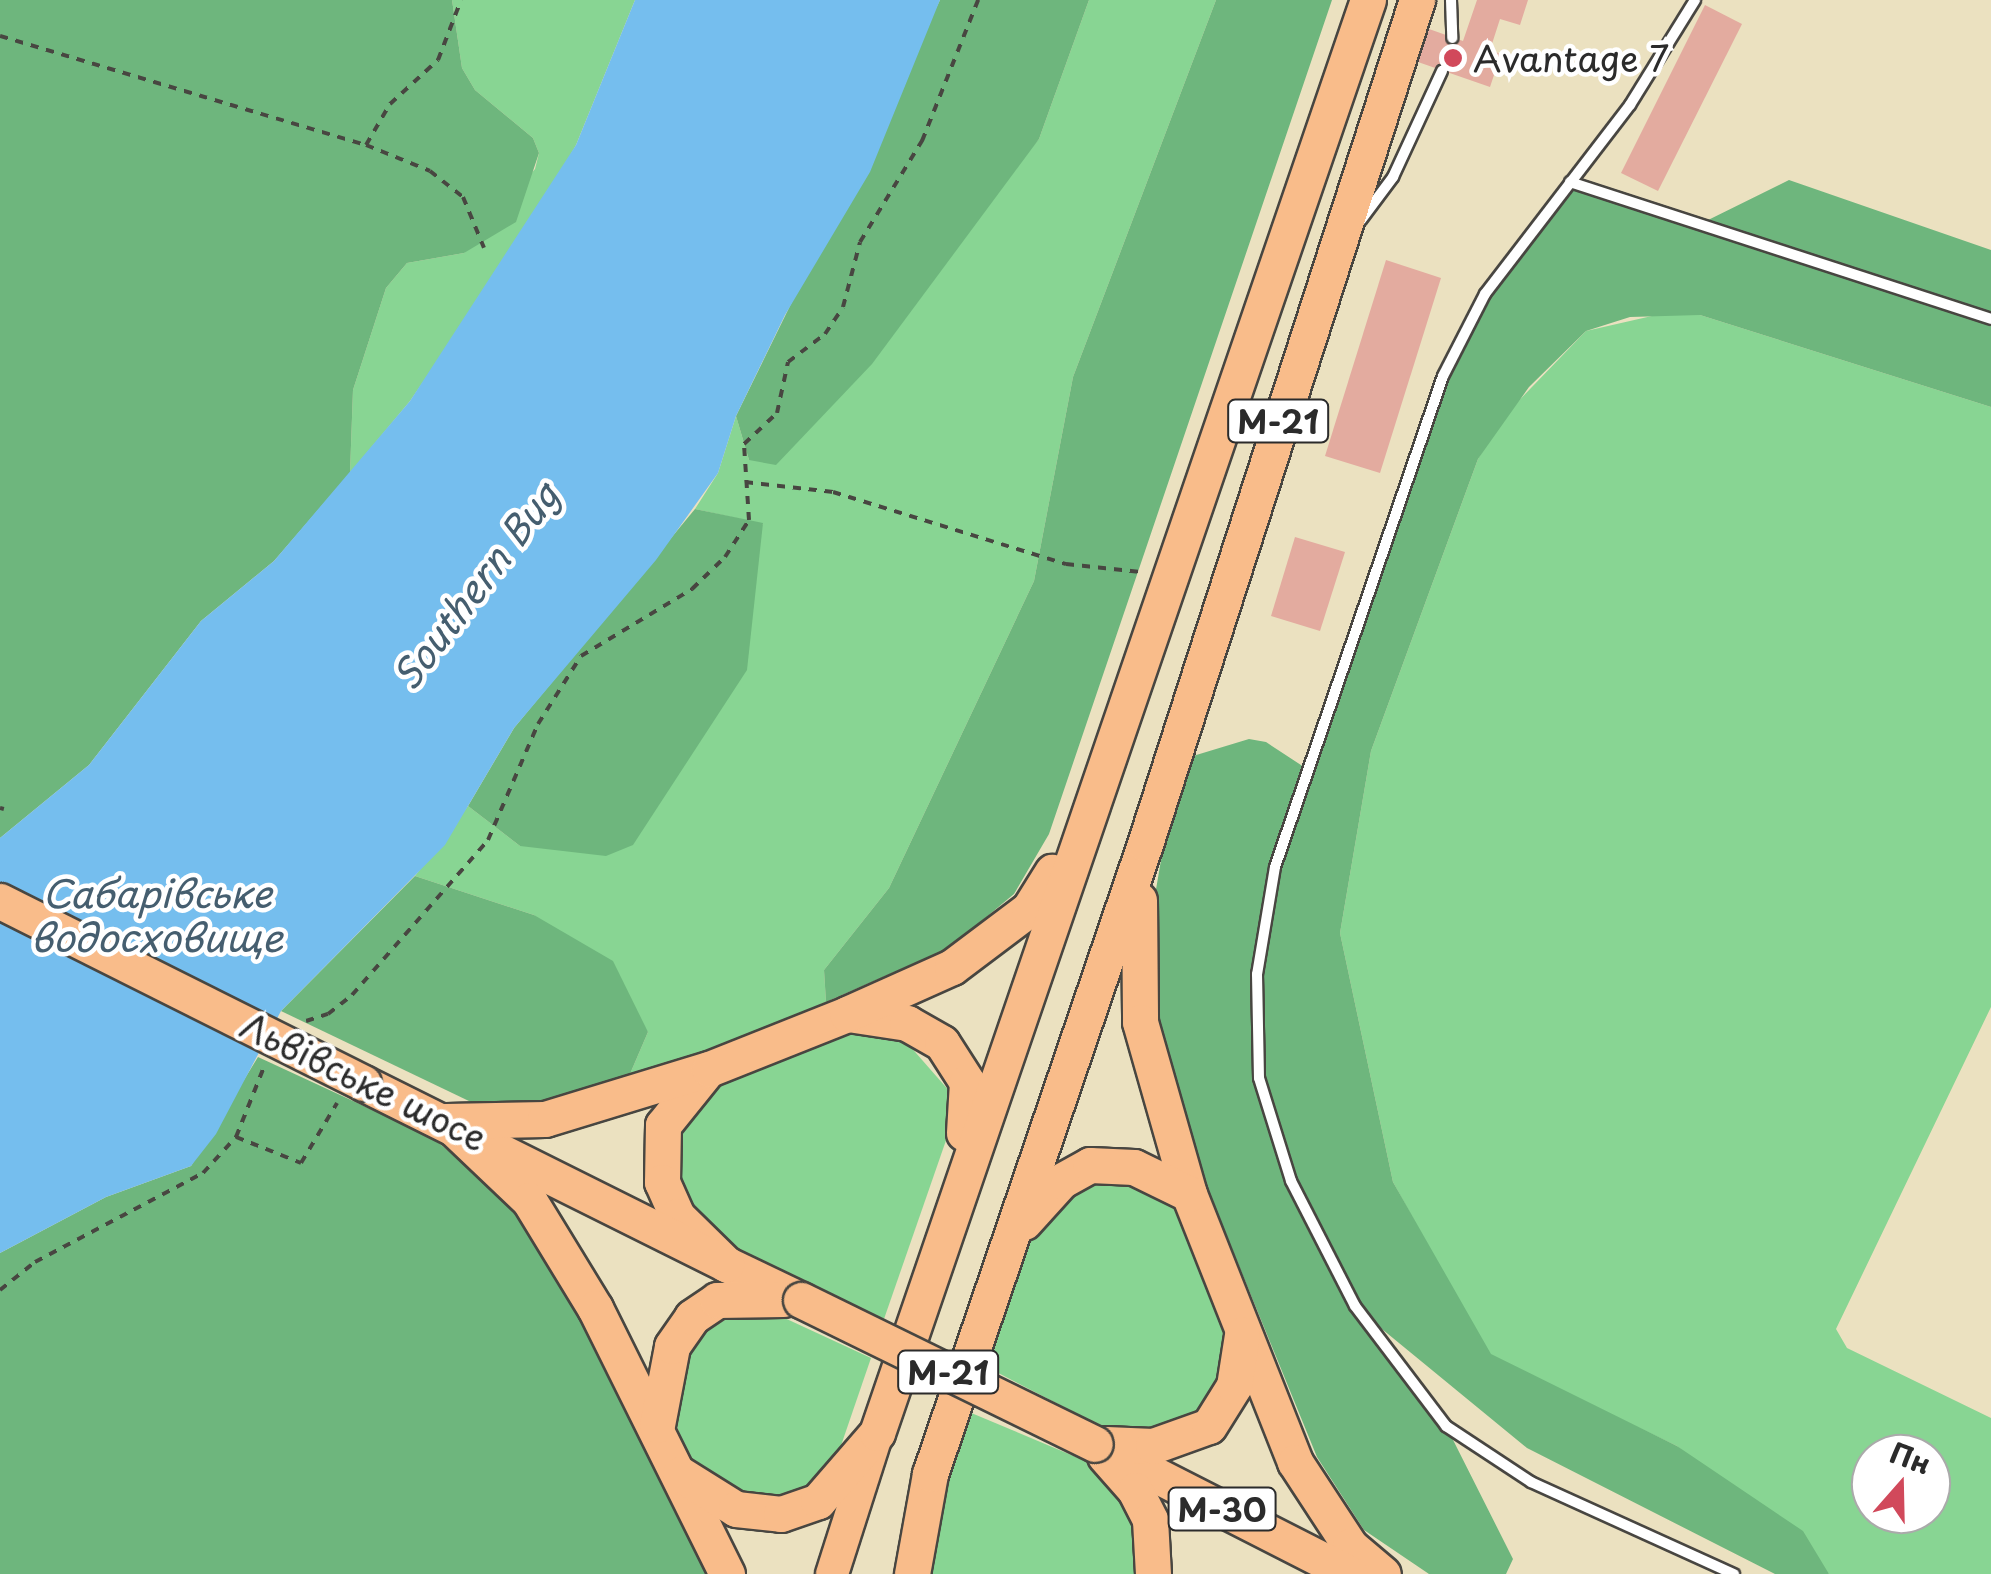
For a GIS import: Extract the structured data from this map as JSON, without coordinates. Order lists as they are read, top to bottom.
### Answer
{
  "streets": {
    "highway": ["М-21", "Львівське шосе", "М-30"]
  },
  "crossings": [
    ["М-21", "Львівське шосе"],
    ["М-21", "М-30"]
  ],
  "water": ["Southern Bug", "Сабарівське водосховище"],
  "places": ["Avantage 7"],
  "north": "top"
}
